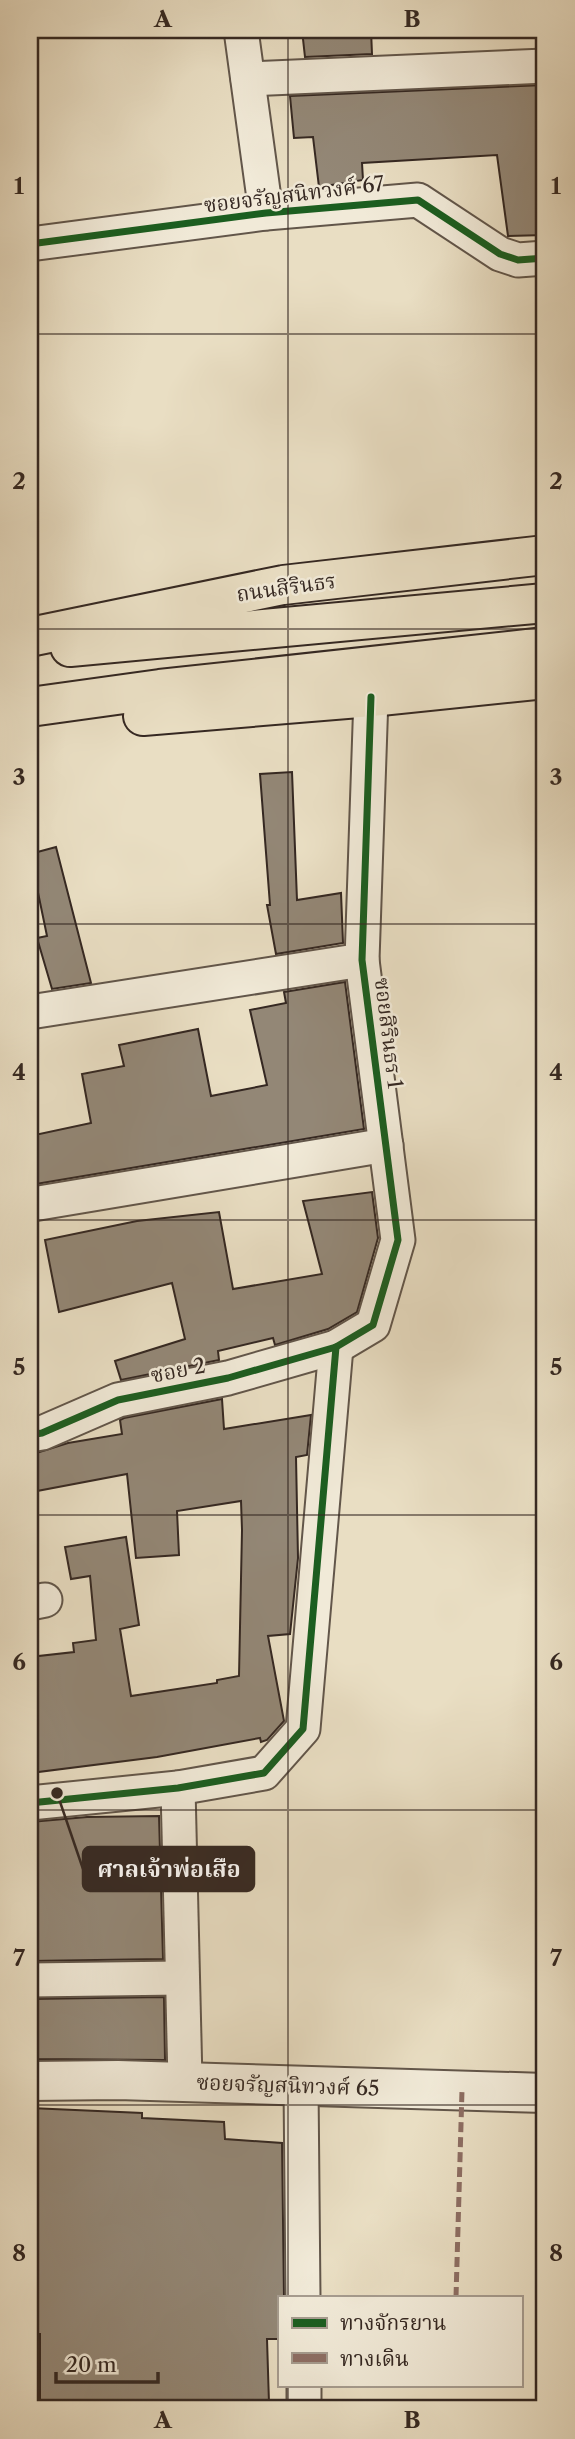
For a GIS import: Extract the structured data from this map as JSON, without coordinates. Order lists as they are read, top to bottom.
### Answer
{
  "streets": {
    "main road": ["ถนนสิรินธร"],
    "street": [
      "ซอยจรัญสนิทวงศ์ 67",
      "ซอยสิรินธร 1",
      "ซอย 2",
      "ซอยจรัญสนิทวงศ์ 65"
    ]
  },
  "crossings": [
    ["ซอยสิรินธร 1", "ซอย 2"]
  ],
  "places": ["ศาลเจ้าพ่อเสือ"],
  "legend": ["ทางจักรยาน", "ทางเดิน"],
  "scale_bar": "20 m",
  "grid": {
    "columns": ["A", "B"],
    "rows": [
      "1",
      "2",
      "3",
      "4",
      "5",
      "6",
      "7",
      "8"
    ]
  }
}
